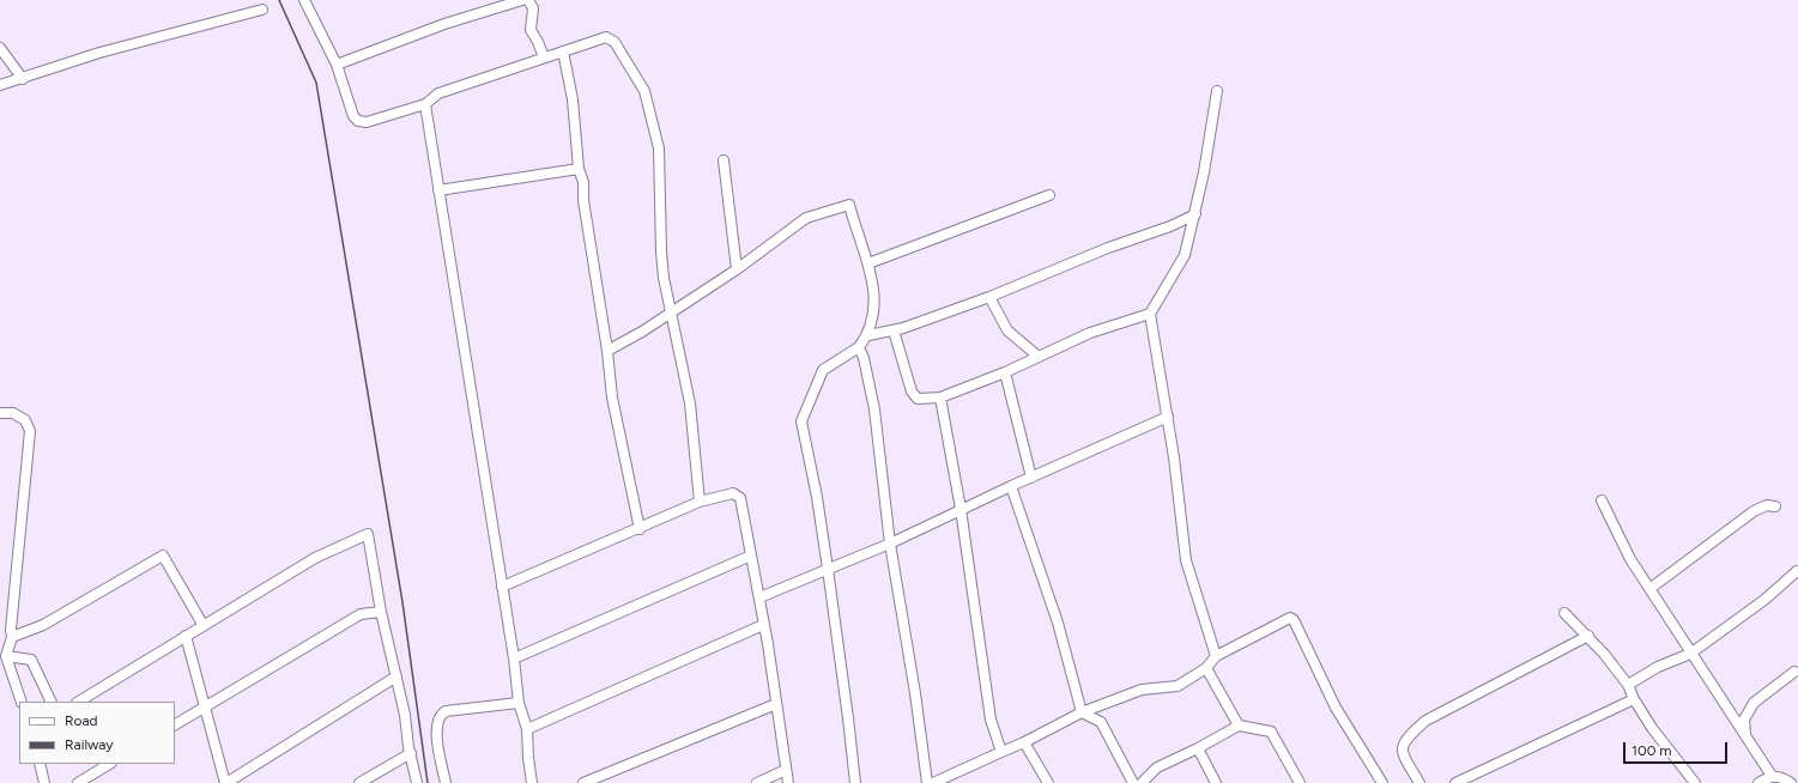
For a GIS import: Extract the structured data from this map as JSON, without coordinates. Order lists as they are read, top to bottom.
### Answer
{
  "legend": ["Road", "Railway"],
  "scale_bar": "100 m"
}
